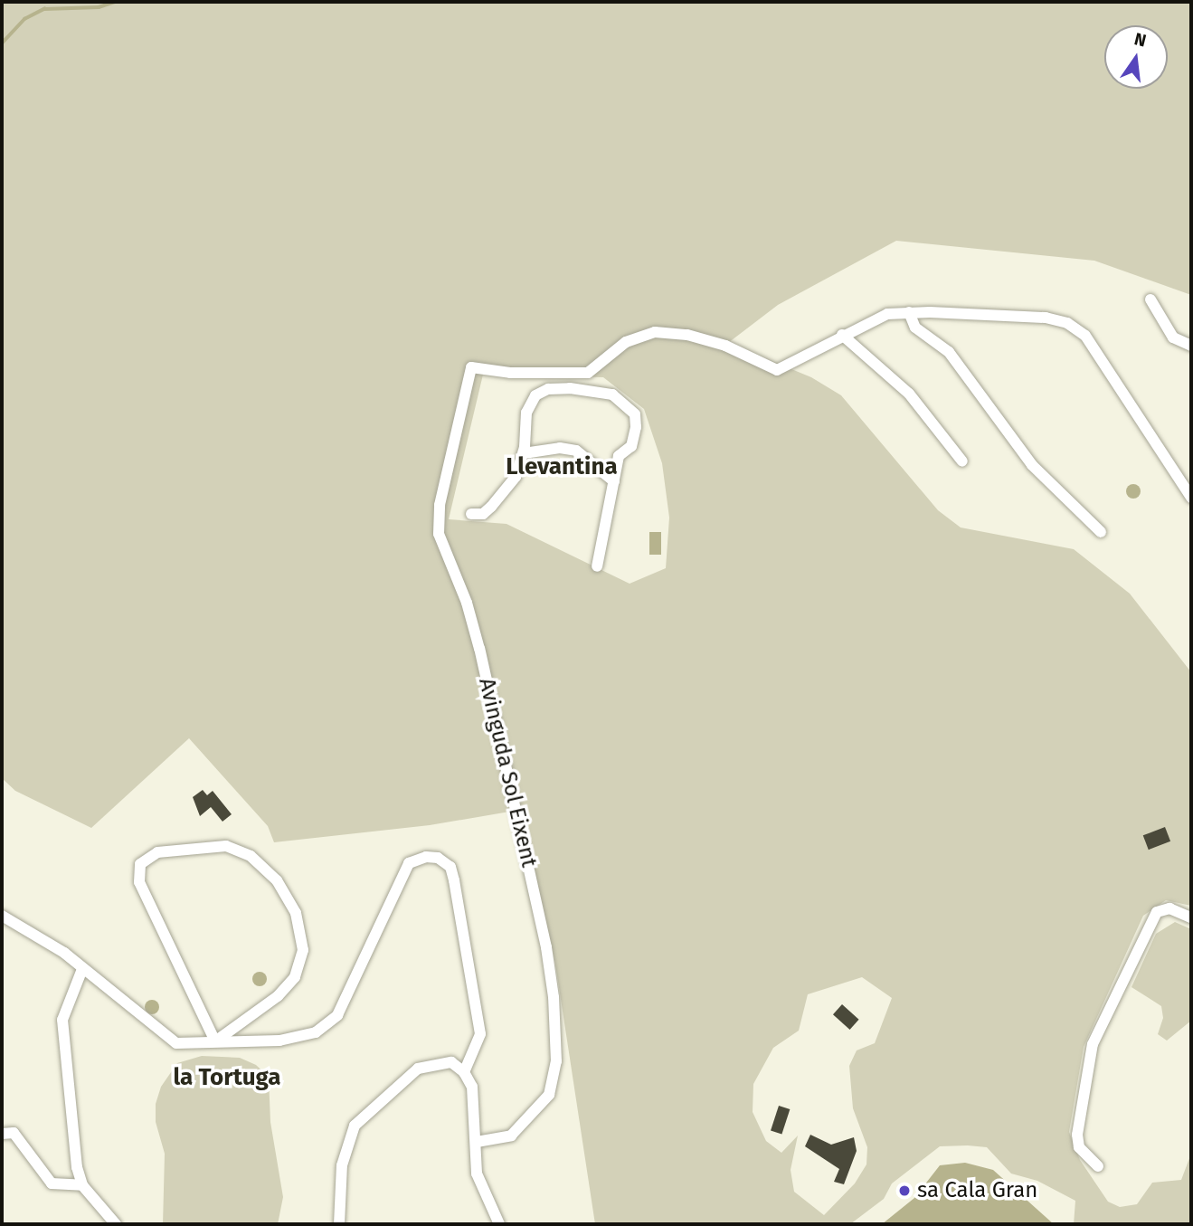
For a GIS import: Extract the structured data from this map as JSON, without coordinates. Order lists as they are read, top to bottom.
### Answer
{
  "streets": {
    "street": ["Avinguda Sol Eixent"]
  },
  "districts": ["Llevantina", "la Tortuga"],
  "places": ["sa Cala Gran"],
  "north": "top"
}
